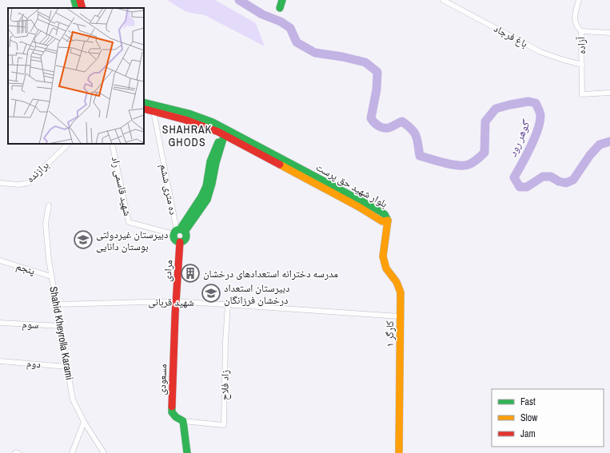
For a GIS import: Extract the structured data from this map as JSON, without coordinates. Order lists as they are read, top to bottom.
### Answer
{
  "streets": {
    "street": [
      "باغ فرجاد",
      "آزاده",
      "برازنده",
      "بلوار شهید حق پرست",
      "شهید قاسمی راد",
      "ده متری ششم",
      "پنجم",
      "مرادی",
      "شهید قربانی",
      "سوم",
      "Shahid Kheyrolla Karami",
      "کارگر ۱",
      "دوم",
      "مسعودی",
      "زاد فلاح"
    ]
  },
  "crossings": [
    ["باغ فرجاد", "آزاده"],
    ["بلوار شهید حق پرست", "ده متری ششم"],
    ["بلوار شهید حق پرست", "کارگر ۱"],
    ["شهید قاسمی راد", "ده متری ششم"],
    ["پنجم", "Shahid Kheyrolla Karami"],
    ["مرادی", "شهید قربانی"],
    ["مرادی", "مسعودی"],
    ["شهید قربانی", "Shahid Kheyrolla Karami"],
    ["شهید قربانی", "کارگر ۱"],
    ["شهید قربانی", "مسعودی"],
    ["شهید قربانی", "زاد فلاح"],
    ["سوم", "Shahid Kheyrolla Karami"],
    ["Shahid Kheyrolla Karami", "دوم"],
    ["مسعودی", "زاد فلاح"]
  ],
  "districts": ["SHAHRAK GHODS"],
  "water": ["گوهر رود"],
  "places": {
    "school or university": ["دبیرستان غیردولتی بوستان دانایی", "دبیرستان استعداد درخشان فرزانگان"],
    "building": ["مدرسه دخترانه استعدادهای درخشان"]
  },
  "legend": ["Fast", "Slow", "Jam"]
}
